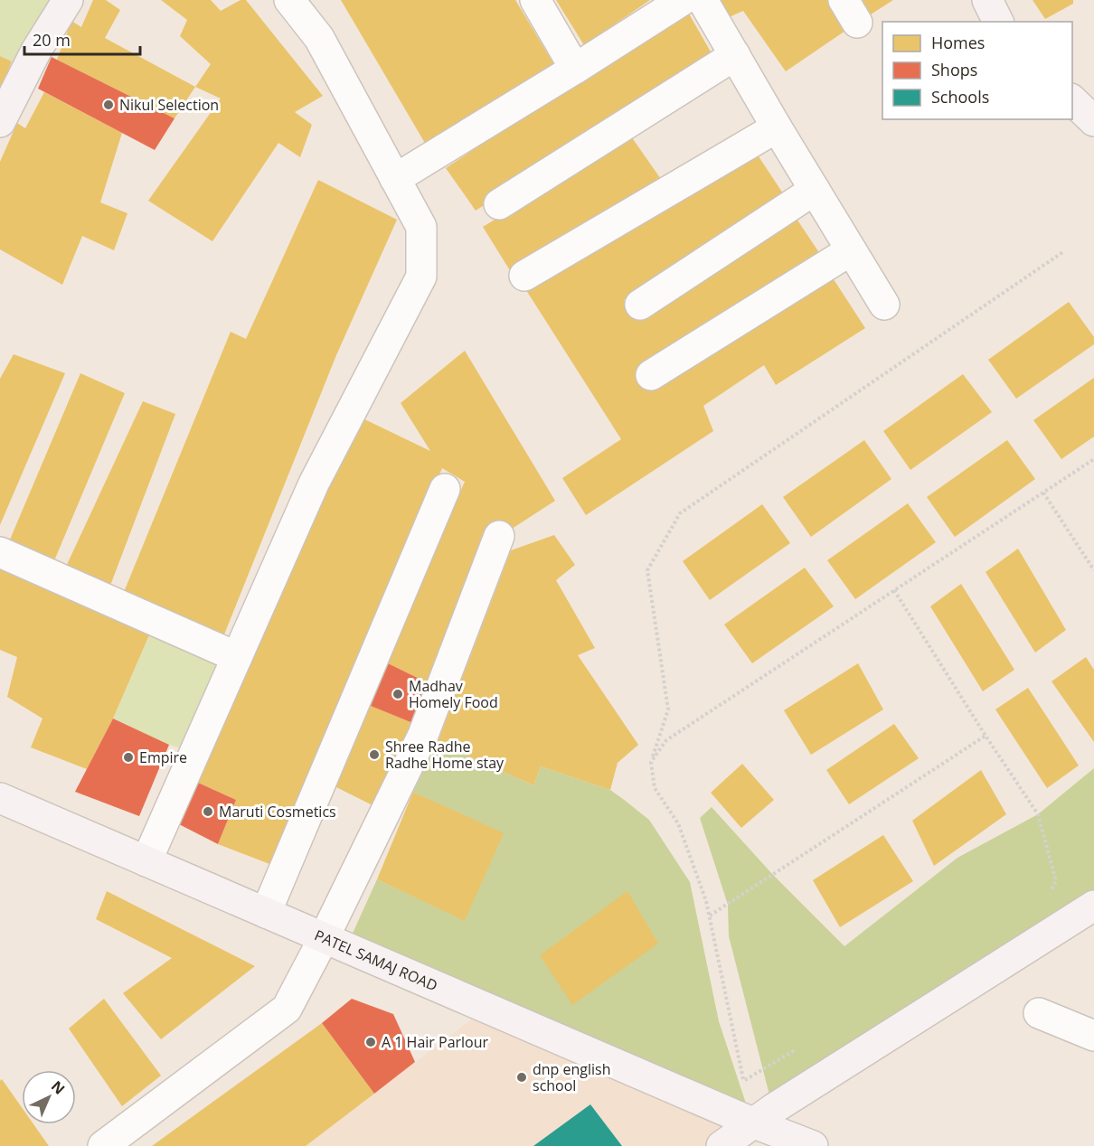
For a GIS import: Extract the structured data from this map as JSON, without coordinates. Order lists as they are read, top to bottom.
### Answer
{
  "streets": {
    "street": ["PATEL SAMAJ ROAD"]
  },
  "places": [
    "Nikul Selection",
    "Madhav Homely Food",
    "Shree Radhe Radhe Home stay",
    "Empire",
    "Maruti Cosmetics",
    "A 1 Hair Parlour",
    "dnp english school"
  ],
  "legend": ["Homes", "Shops", "Schools"],
  "scale_bar": "20 m",
  "north": "top right"
}
